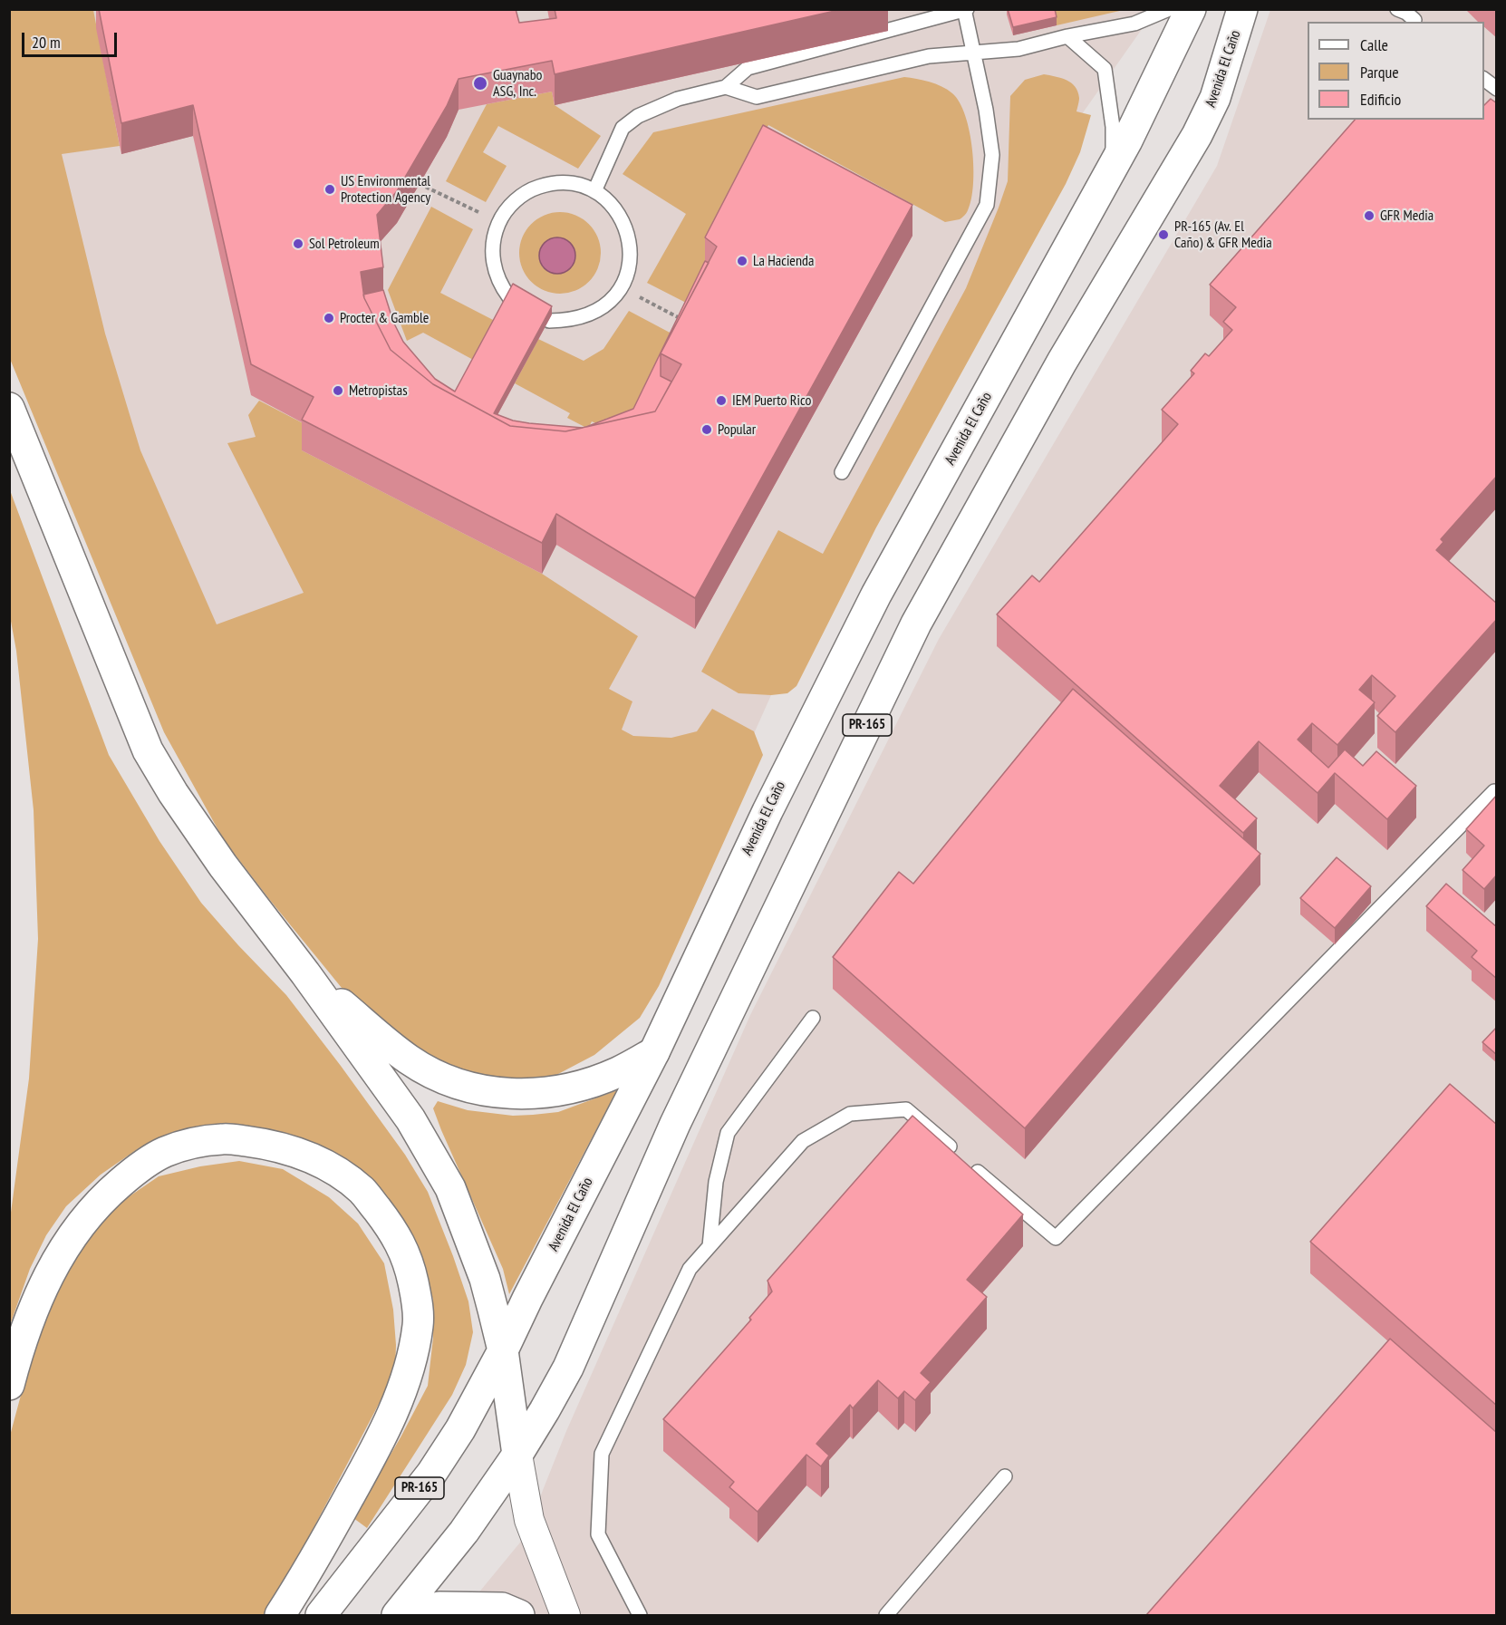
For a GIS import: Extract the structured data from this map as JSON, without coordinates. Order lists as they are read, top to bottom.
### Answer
{
  "streets": {
    "main road": ["Avenida El Caño", "PR-165"]
  },
  "places": [
    "Guaynabo ASG, Inc.",
    "US Environmental Protection Agency",
    "GFR Media",
    "PR-165 (Av. El Caño) & GFR Media",
    "Sol Petroleum",
    "La Hacienda",
    "Procter & Gamble",
    "Metropistas",
    "IEM Puerto Rico",
    "Popular"
  ],
  "legend": ["Calle", "Parque", "Edificio"],
  "scale_bar": "20 m"
}
